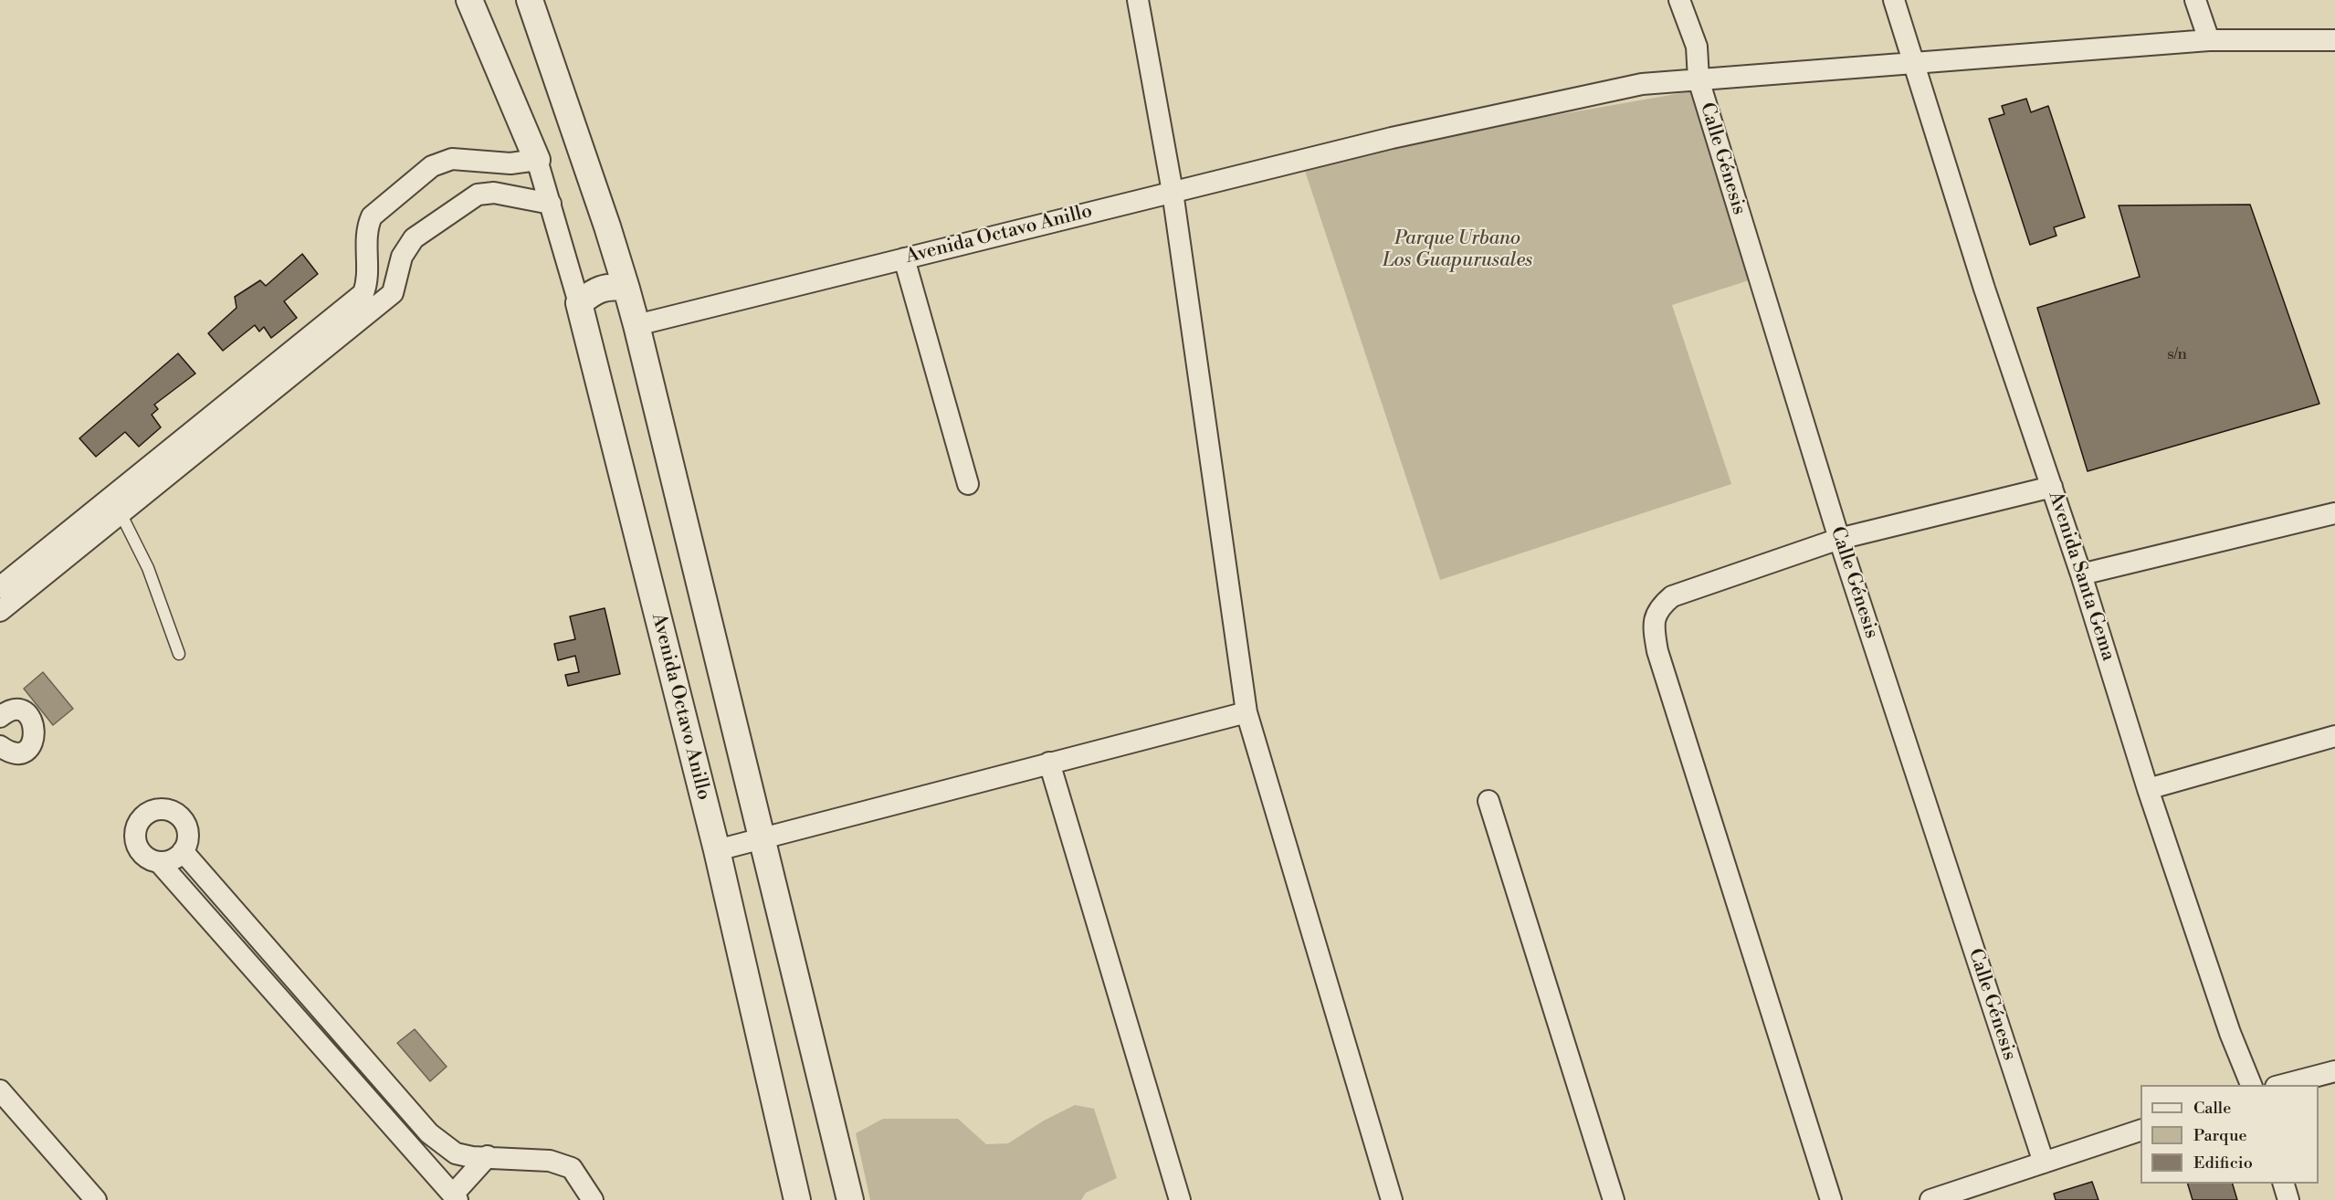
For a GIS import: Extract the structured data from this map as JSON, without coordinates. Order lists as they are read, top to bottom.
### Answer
{
  "streets": {
    "street": ["Calle Génesis", "Avenida Octavo Anillo", "Avenida Santa Gema"]
  },
  "crossings": [
    ["Calle Génesis", "Avenida Octavo Anillo"],
    ["Avenida Octavo Anillo", "Avenida Santa Gema"]
  ],
  "parks": ["Parque Urbano Los Guapurusales"],
  "house_numbers": ["s/n"],
  "legend": ["Calle", "Parque", "Edificio"]
}
